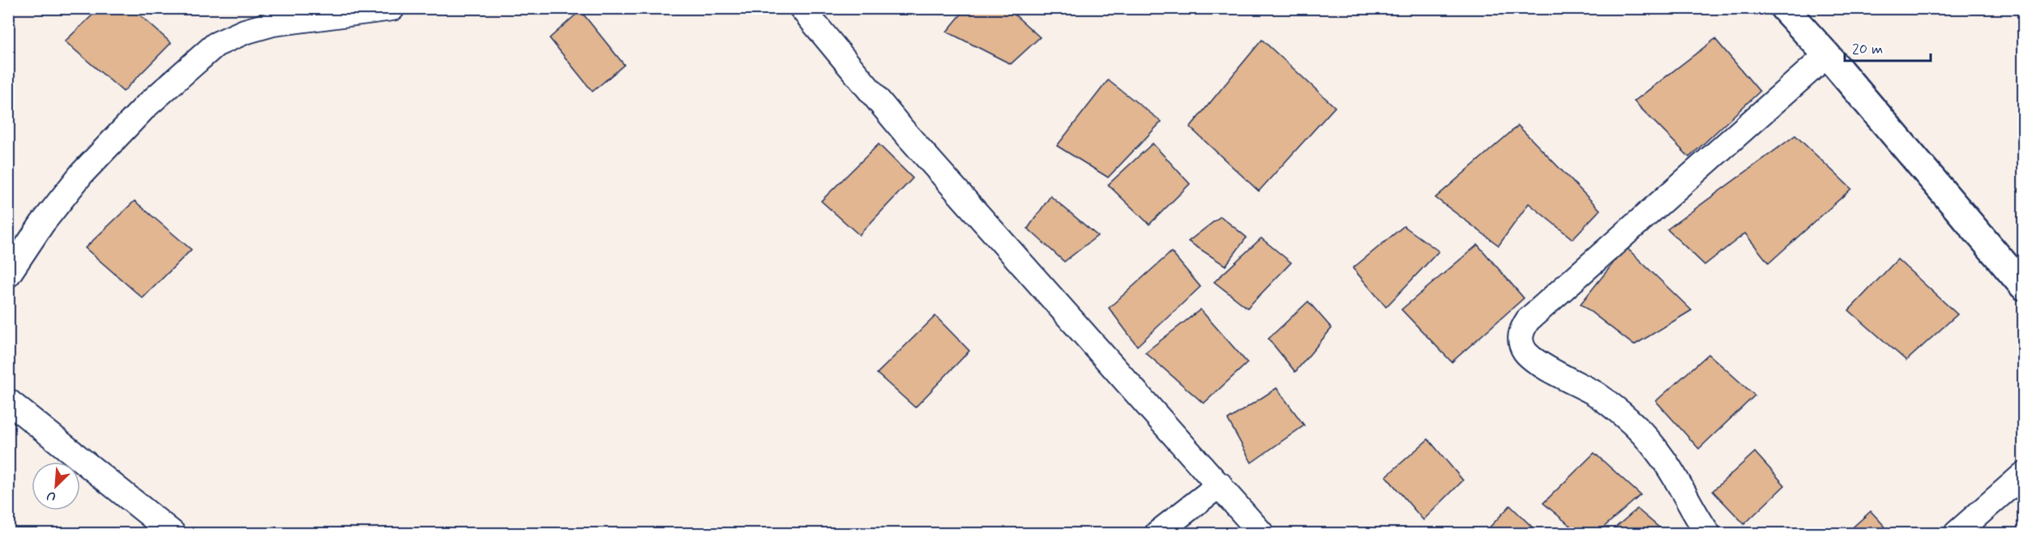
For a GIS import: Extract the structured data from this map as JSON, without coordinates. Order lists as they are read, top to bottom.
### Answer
{
  "scale_bar": "20 m",
  "north": "bottom left"
}
